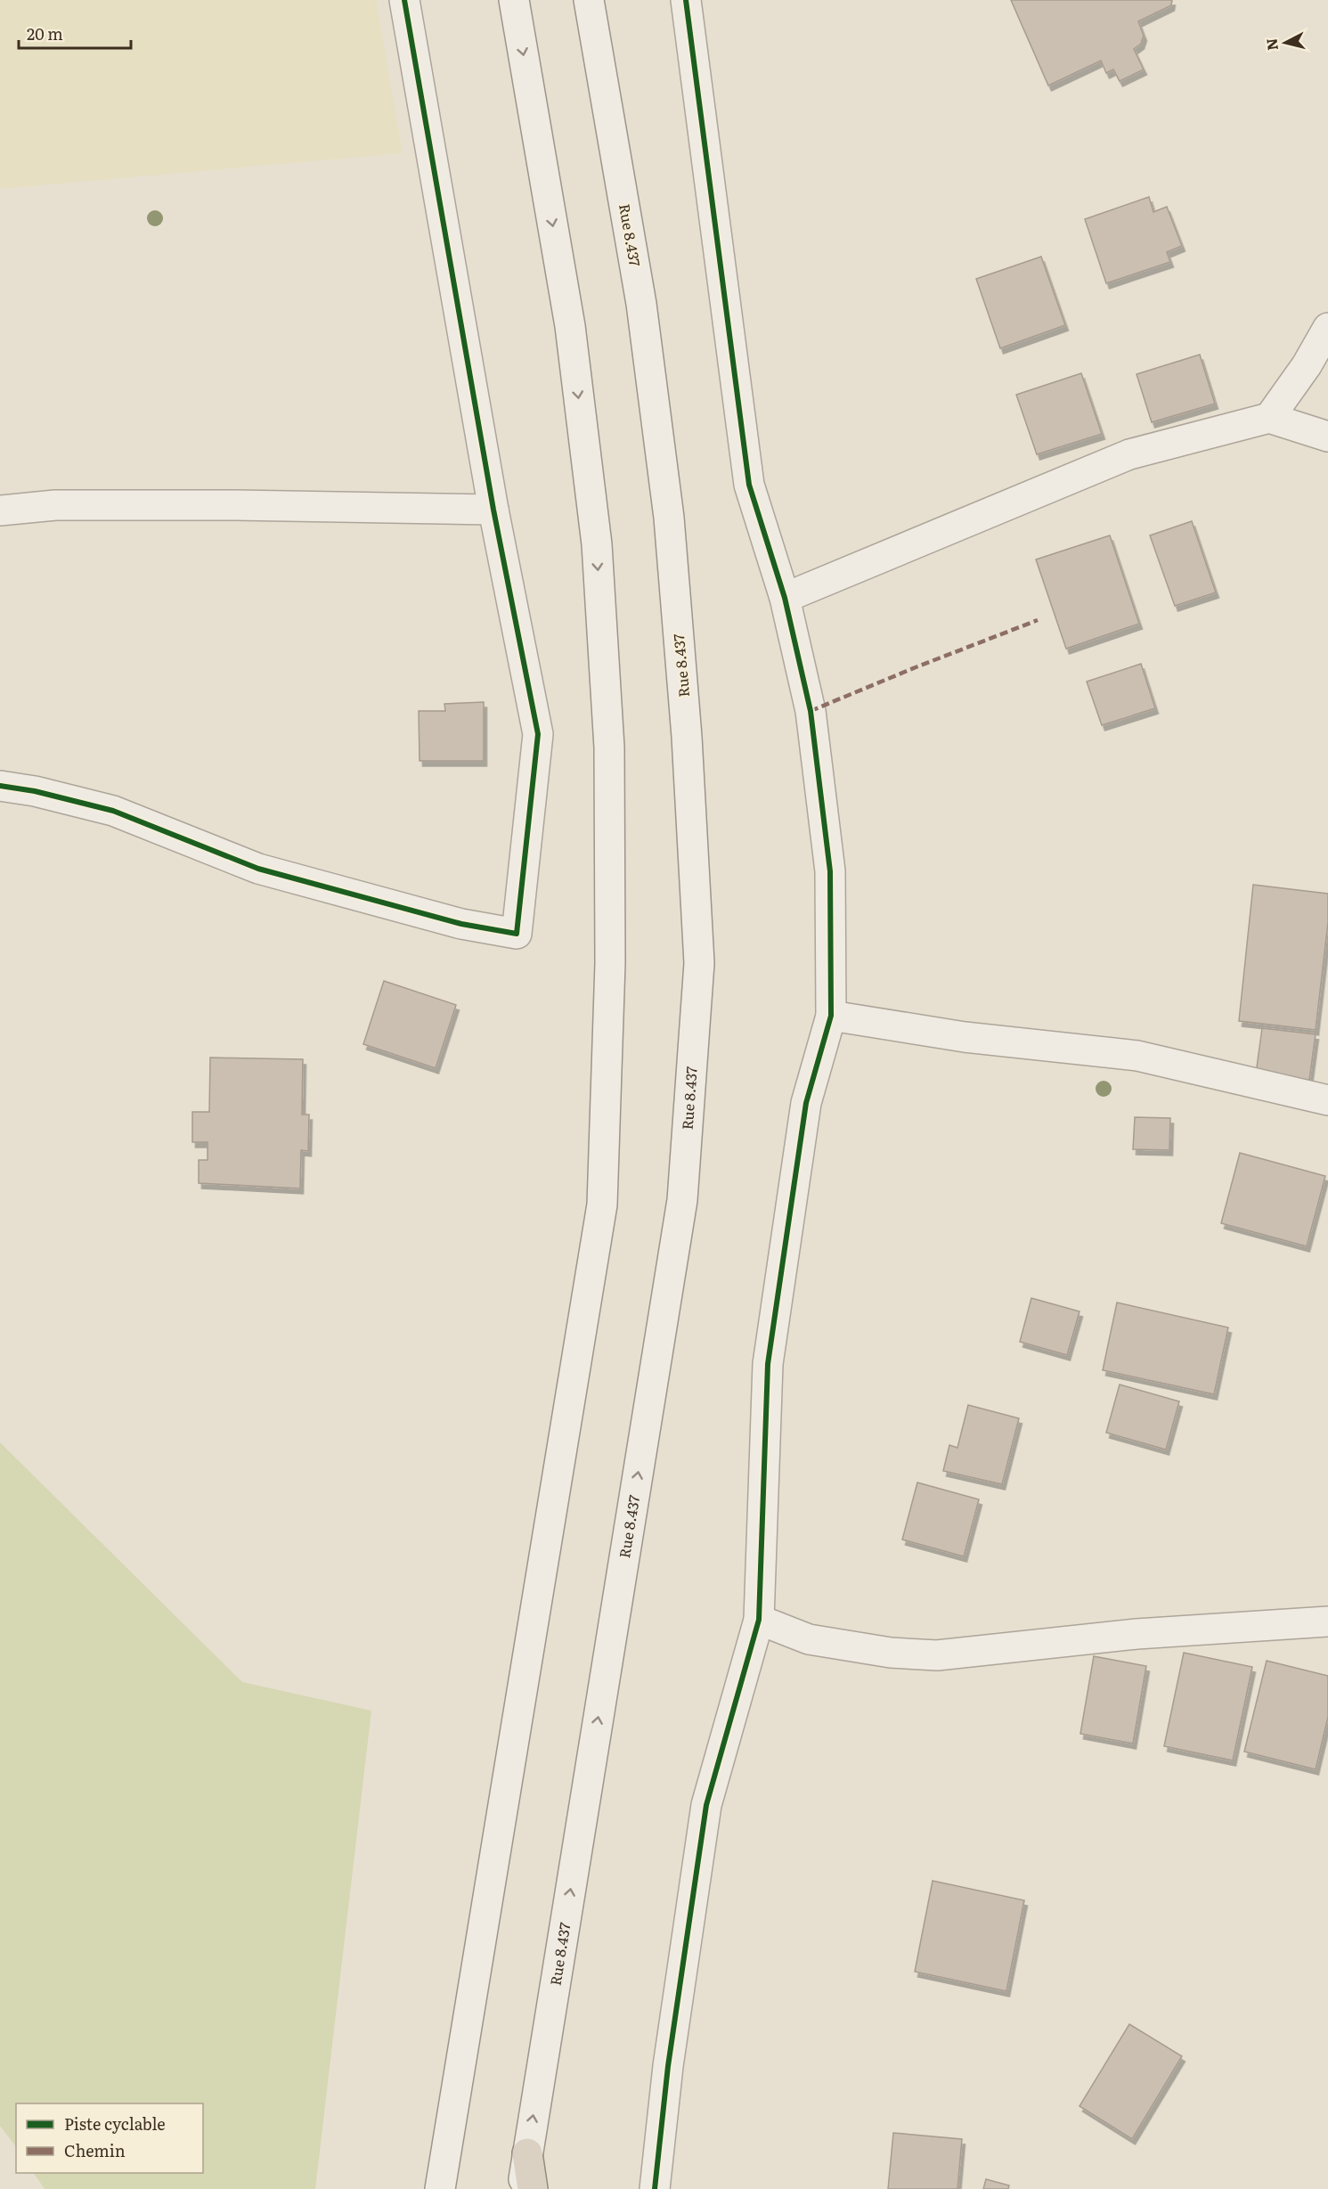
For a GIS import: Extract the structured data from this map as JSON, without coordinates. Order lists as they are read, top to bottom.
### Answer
{
  "streets": {
    "street": ["Rue 8.437"]
  },
  "legend": ["Piste cyclable", "Chemin"],
  "scale_bar": "20 m",
  "north": "left"
}
